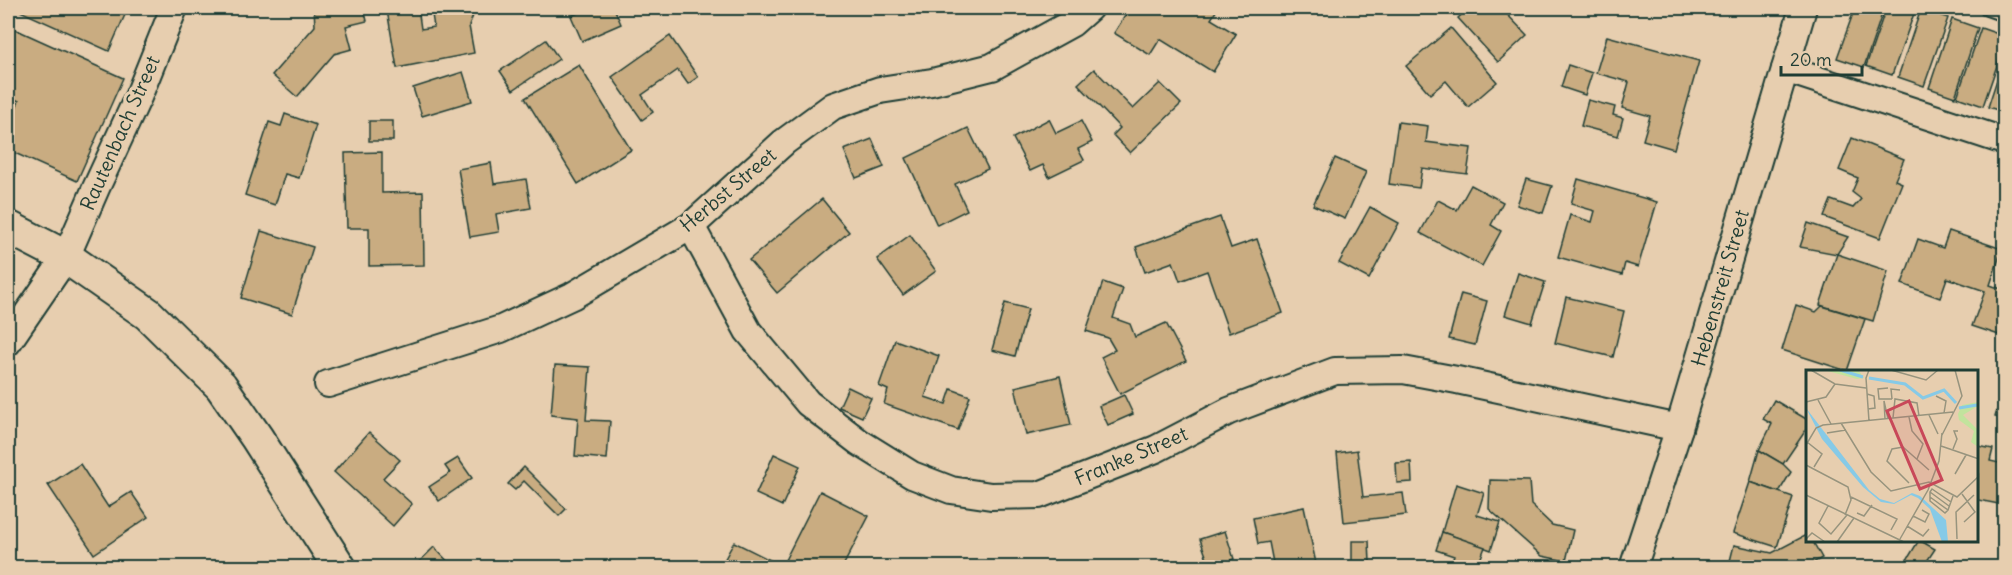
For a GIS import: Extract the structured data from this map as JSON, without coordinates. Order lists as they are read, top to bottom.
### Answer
{
  "streets": {
    "street": [
      "Rautenbach Street",
      "Herbst Street",
      "Hebenstreit Street",
      "Franke Street"
    ]
  },
  "crossings": [
    ["Herbst Street", "Franke Street"],
    ["Hebenstreit Street", "Franke Street"]
  ],
  "scale_bar": "20 m"
}
